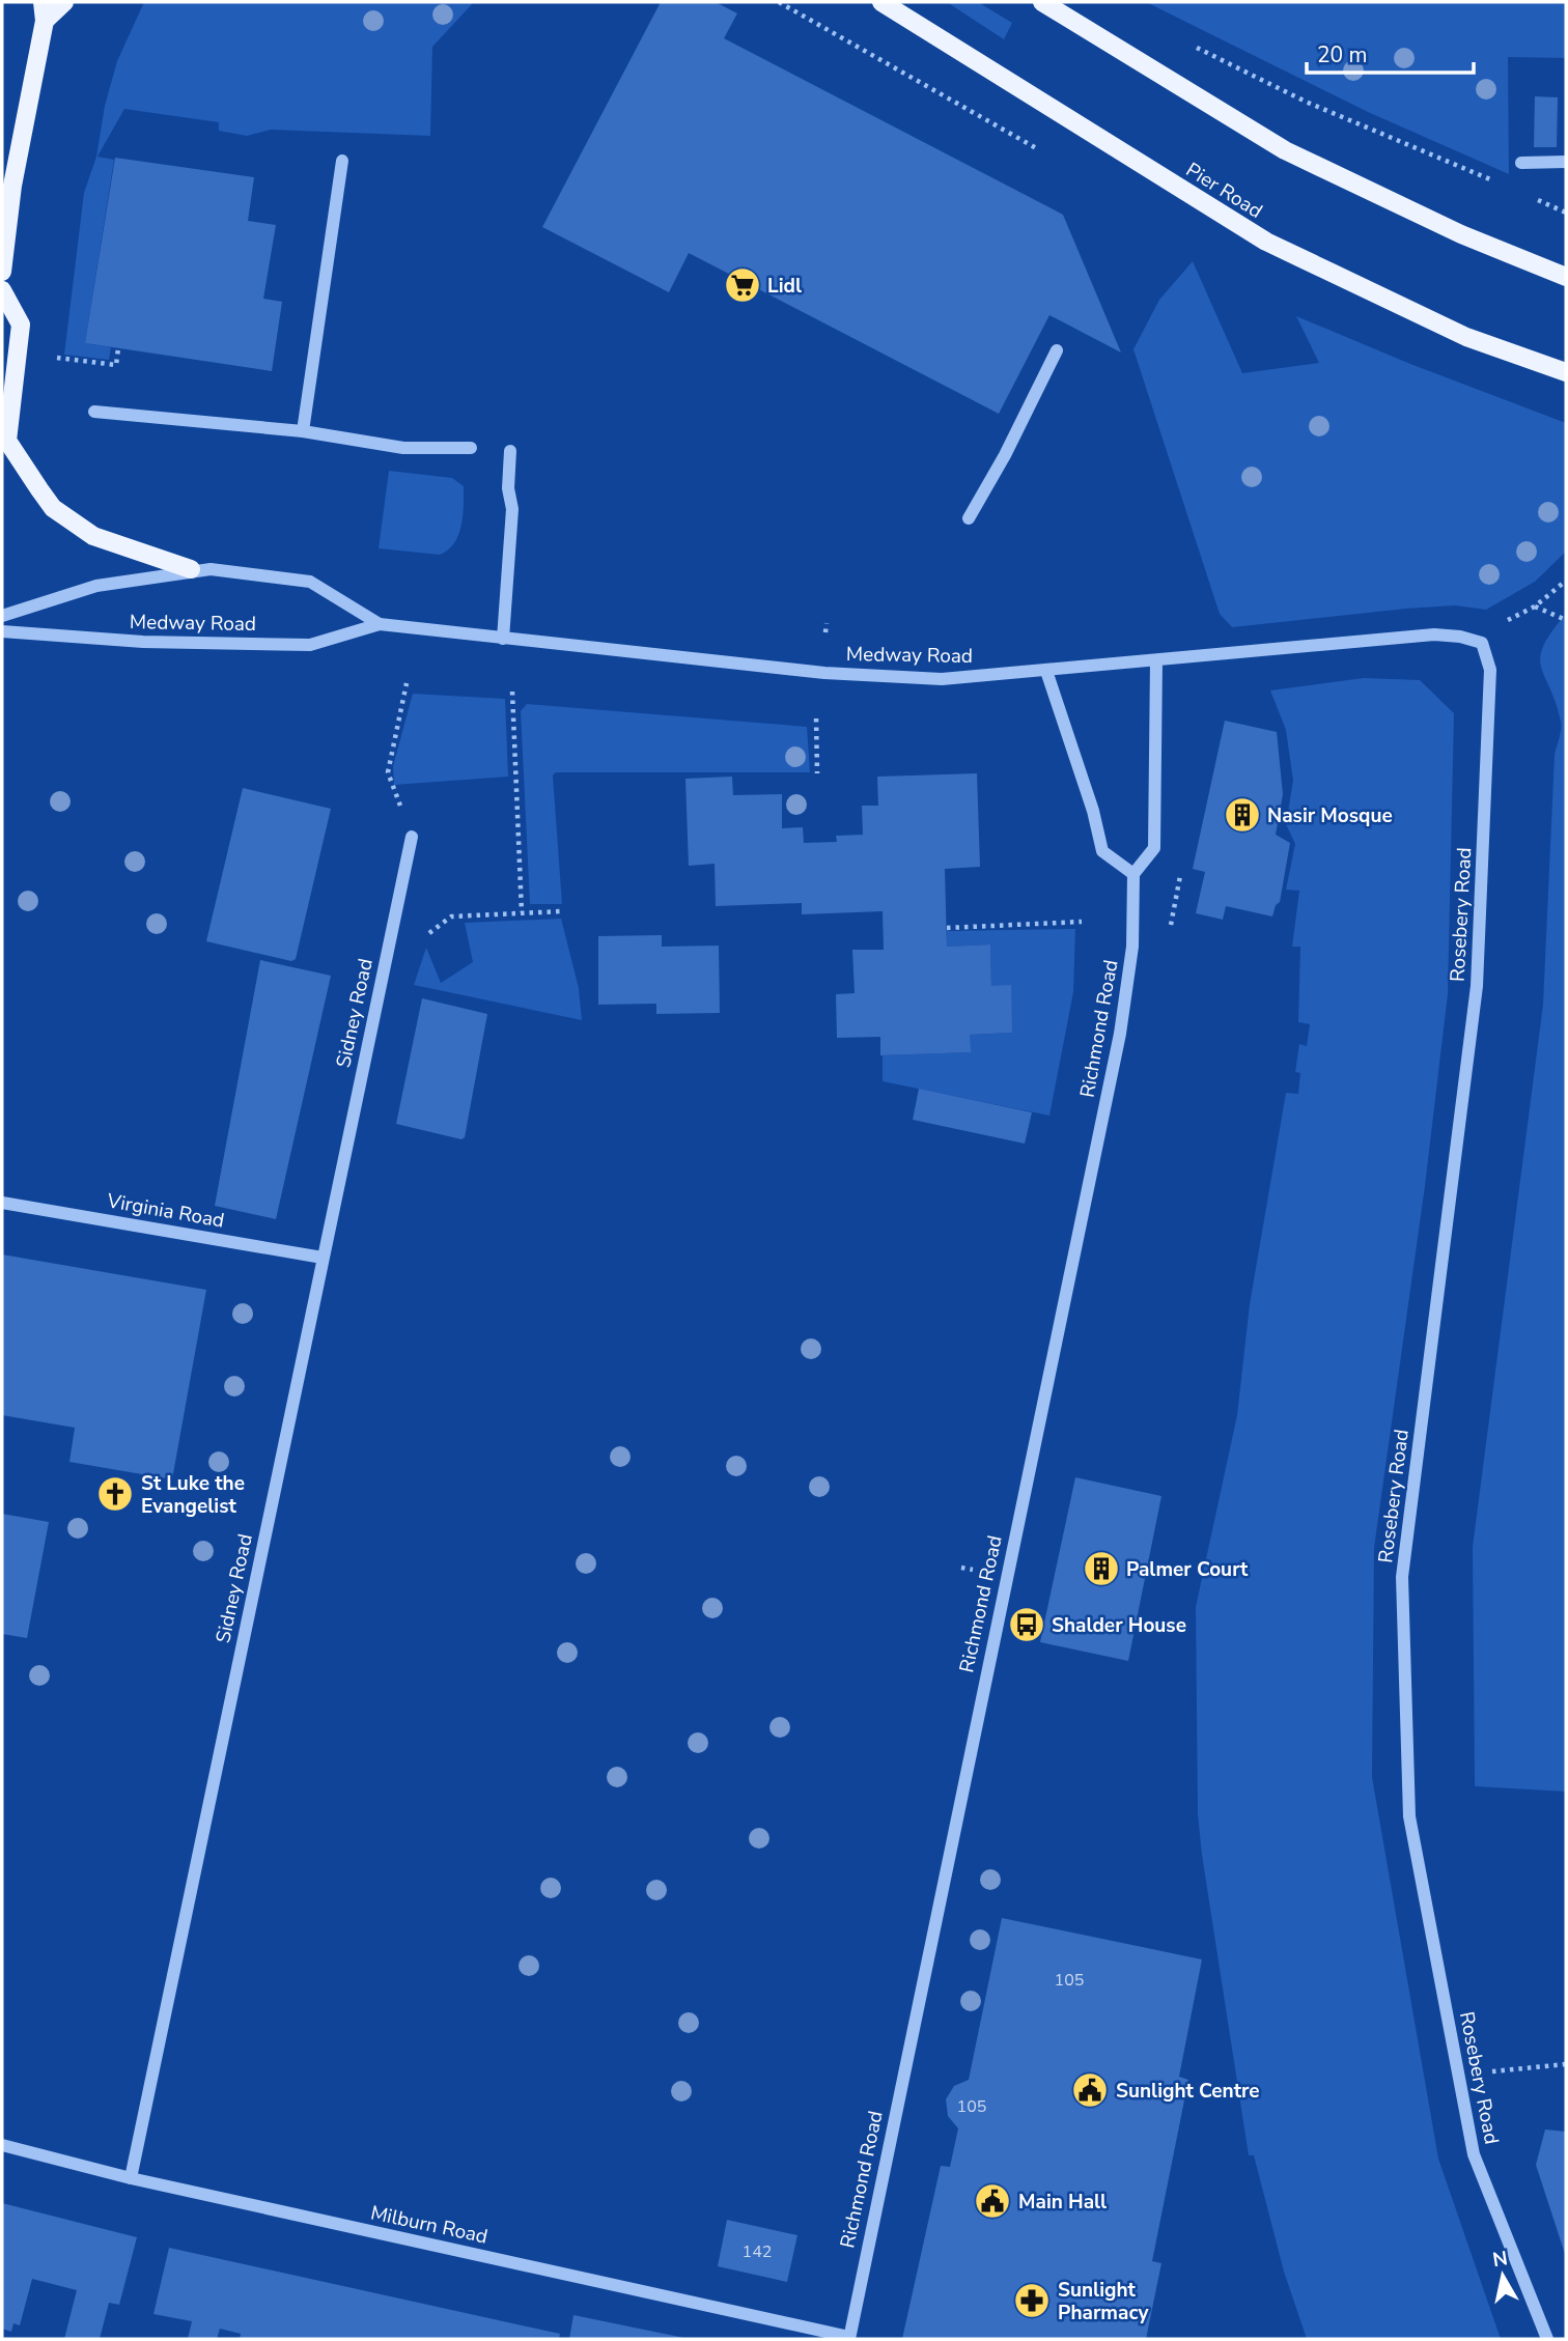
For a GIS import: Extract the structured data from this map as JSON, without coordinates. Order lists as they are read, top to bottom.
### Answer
{
  "streets": {
    "main road": ["Pier Road"],
    "street": [
      "Medway Road",
      "Rosebery Road",
      "Sidney Road",
      "Richmond Road",
      "Virginia Road",
      "Milburn Road"
    ]
  },
  "crossings": [
    ["Medway Road", "Rosebery Road"],
    ["Sidney Road", "Virginia Road"],
    ["Sidney Road", "Milburn Road"],
    ["Richmond Road", "Milburn Road"]
  ],
  "places": {
    "supermarket": ["Lidl"],
    "building": ["Nasir Mosque", "Palmer Court"],
    "church": ["St Luke the Evangelist"],
    "bus stop": ["Shalder House"],
    "public building": ["Sunlight Centre", "Main Hall"],
    "pharmacy": ["Sunlight Pharmacy"]
  },
  "house_numbers": ["105", "105", "142"],
  "scale_bar": "20 m",
  "north": "top"
}
